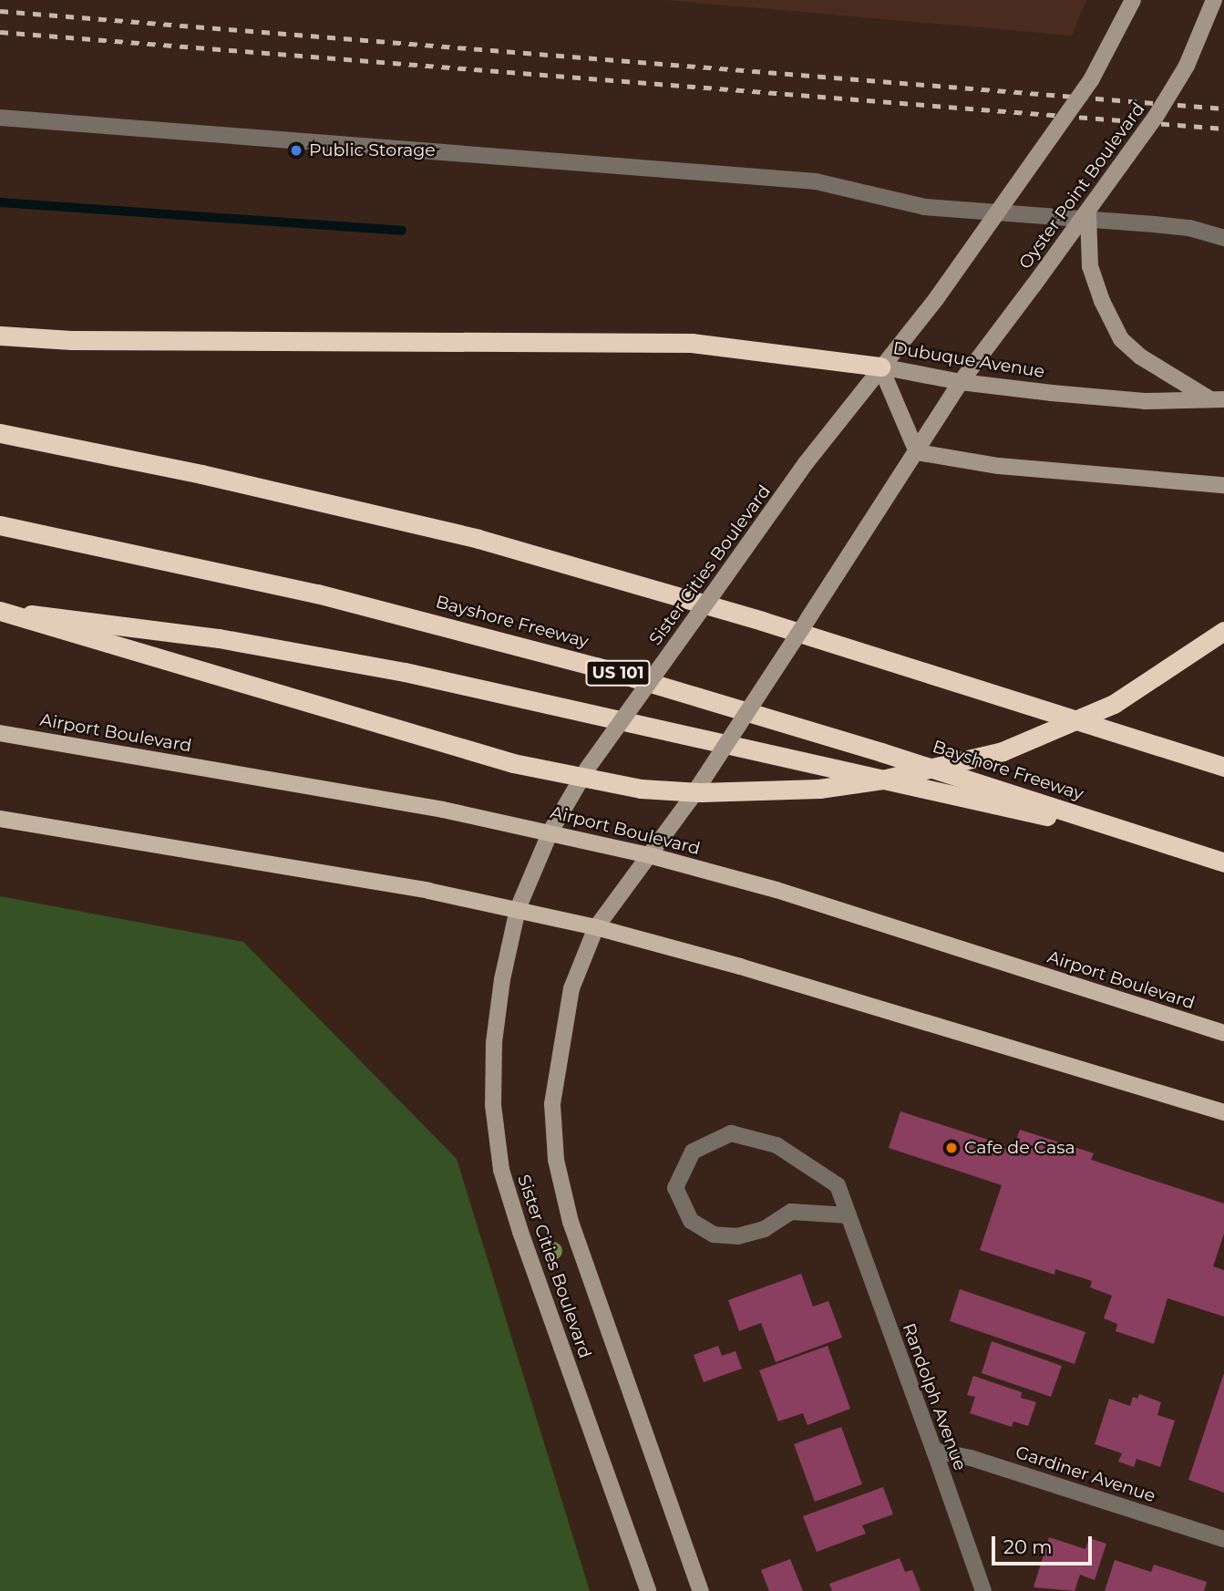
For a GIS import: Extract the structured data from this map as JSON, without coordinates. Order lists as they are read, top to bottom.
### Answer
{
  "streets": {
    "highway": ["Bayshore Freeway", "US 101"],
    "main road": [
      "Oyster Point Boulevard",
      "Dubuque Avenue",
      "Sister Cities Boulevard",
      "Airport Boulevard"
    ],
    "street": ["Randolph Avenue", "Gardiner Avenue"]
  },
  "crossings": [
    ["Oyster Point Boulevard", "Dubuque Avenue"],
    ["Oyster Point Boulevard", "Sister Cities Boulevard"],
    ["Dubuque Avenue", "Sister Cities Boulevard"],
    ["Sister Cities Boulevard", "Airport Boulevard"],
    ["Randolph Avenue", "Gardiner Avenue"]
  ],
  "places": ["Public Storage", "Cafe de Casa"],
  "scale_bar": "20 m"
}
